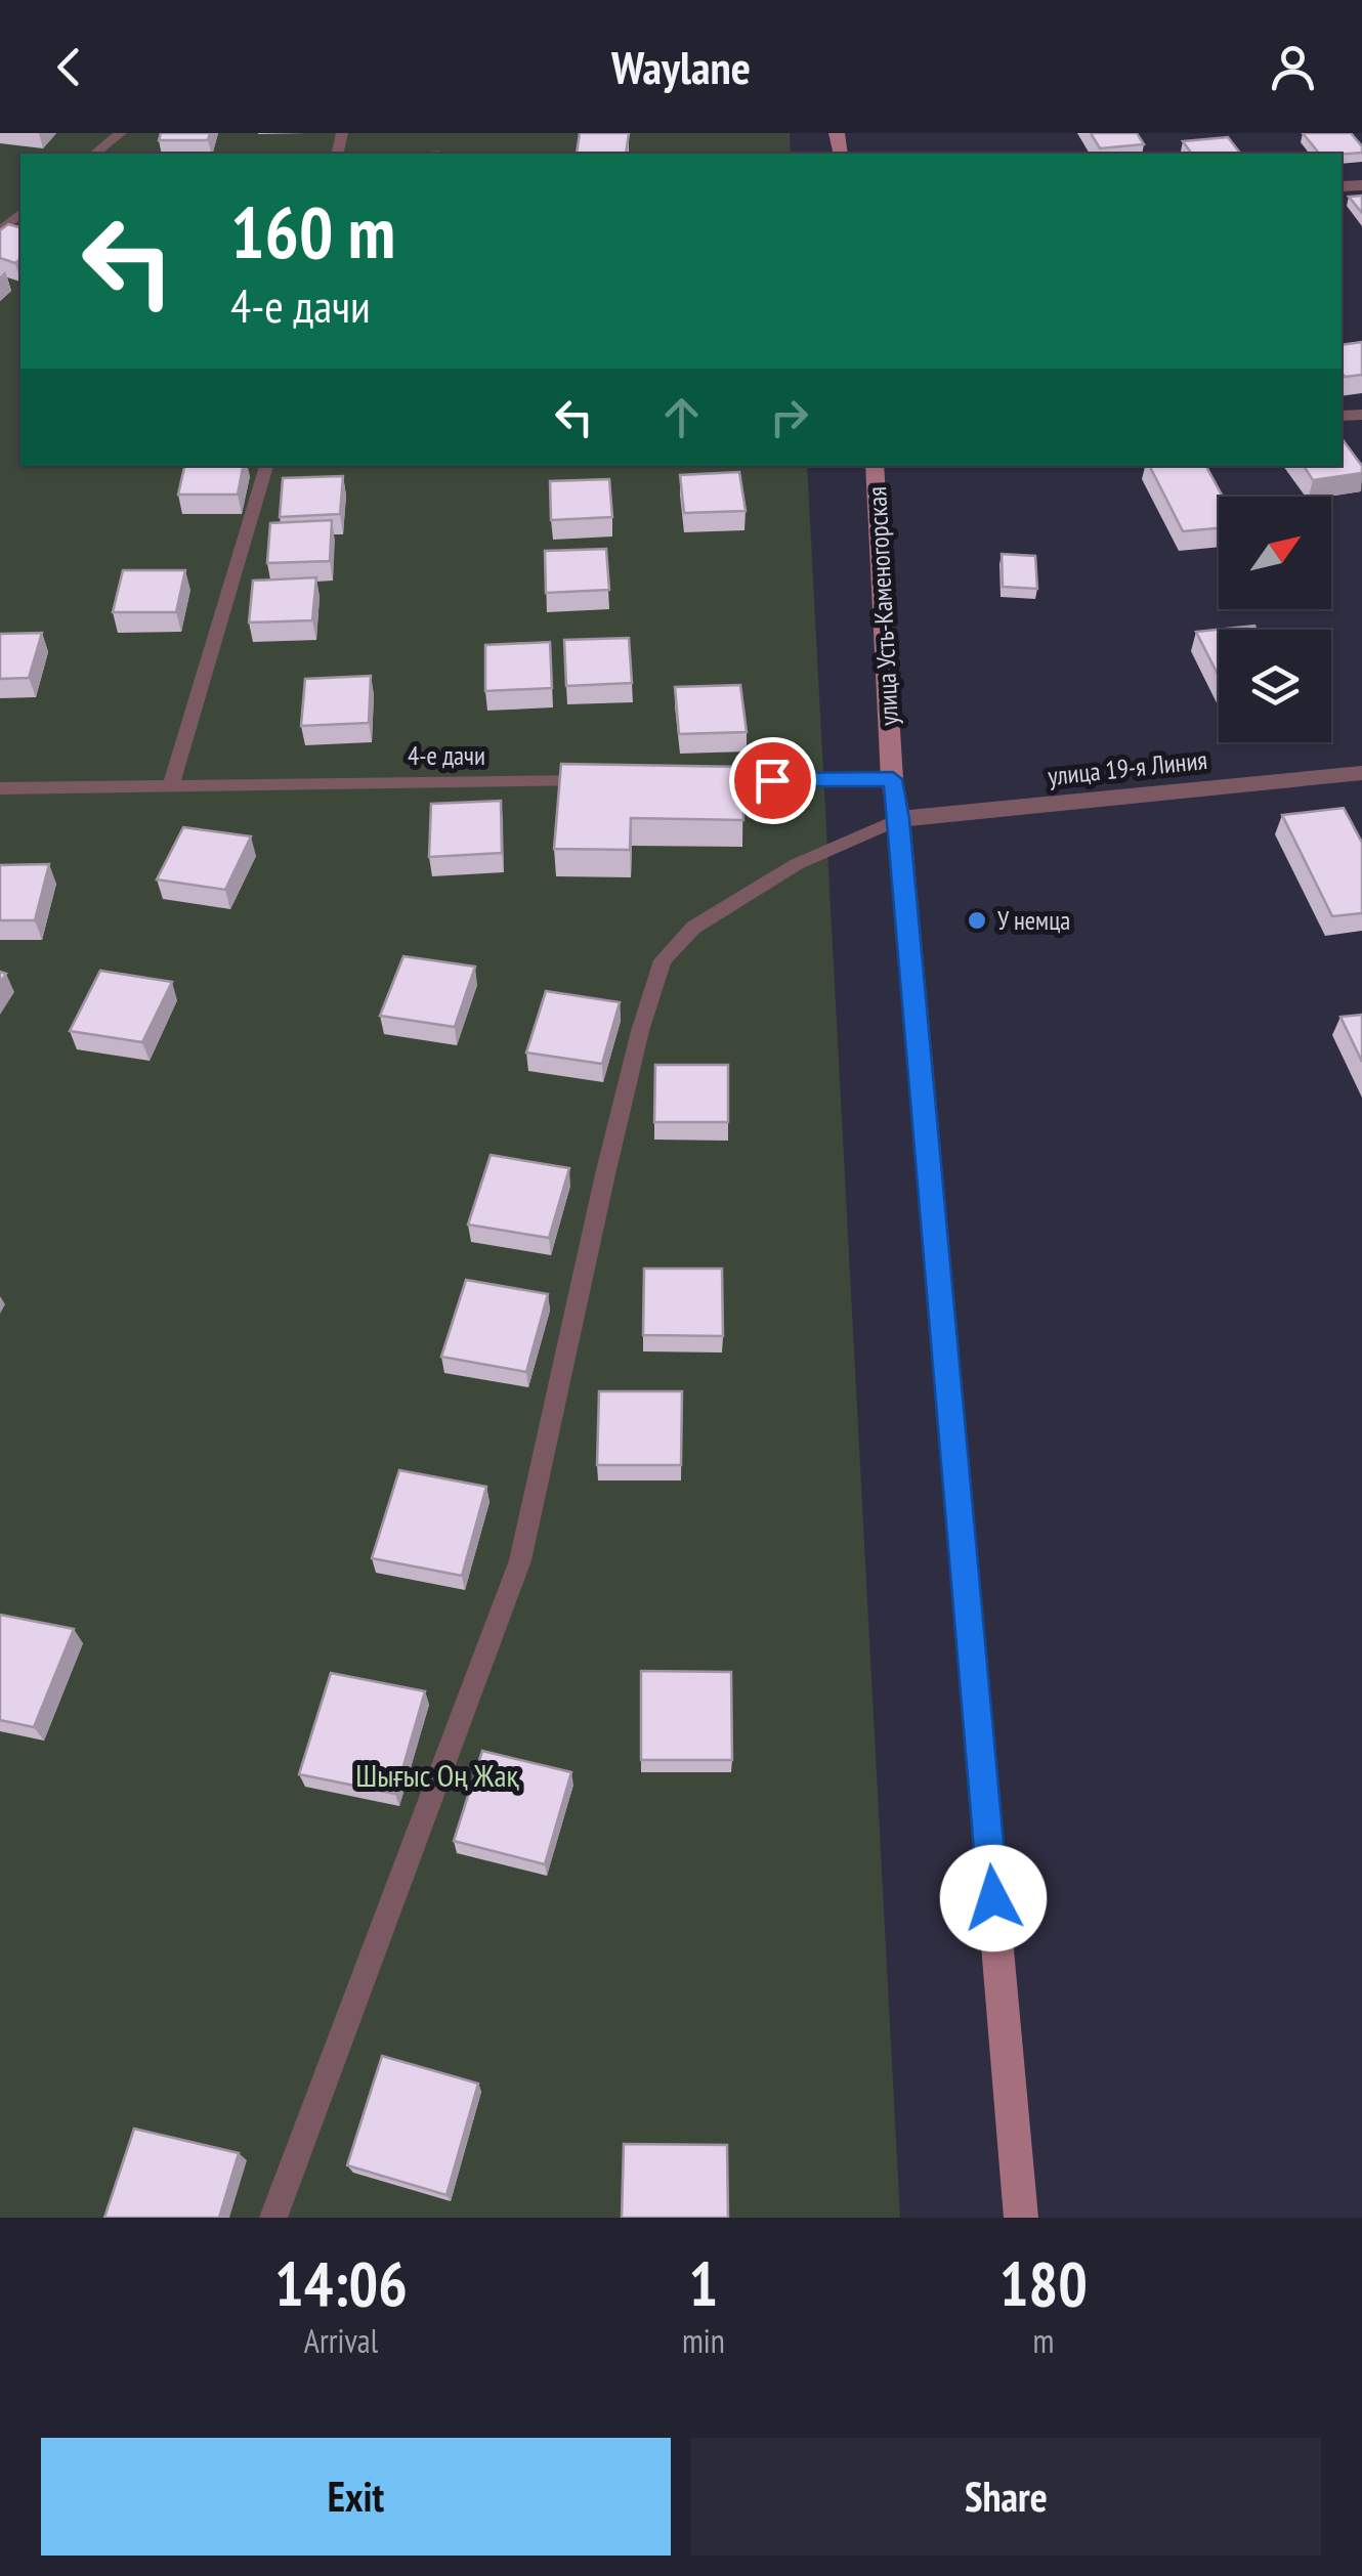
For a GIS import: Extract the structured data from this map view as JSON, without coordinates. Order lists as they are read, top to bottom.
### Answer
{
  "streets": {
    "street": ["улица Усть-Каменогорская", "улица 19-я Линия"],
    "lane": ["4-е дачи"]
  },
  "crossings": [
    ["улица Усть-Каменогорская", "улица 19-я Линия"]
  ],
  "parks": ["Шығыс Оң Жақ"],
  "places": ["У немца"],
  "north": "top right",
  "page": {
    "header": "Waylane",
    "turn": ["160 m", "4-е дачи"],
    "eta": [
      "14:06",
      "Arrival",
      "1",
      "min",
      "180",
      "m"
    ],
    "buttons": ["Exit", "Share"]
  }
}
